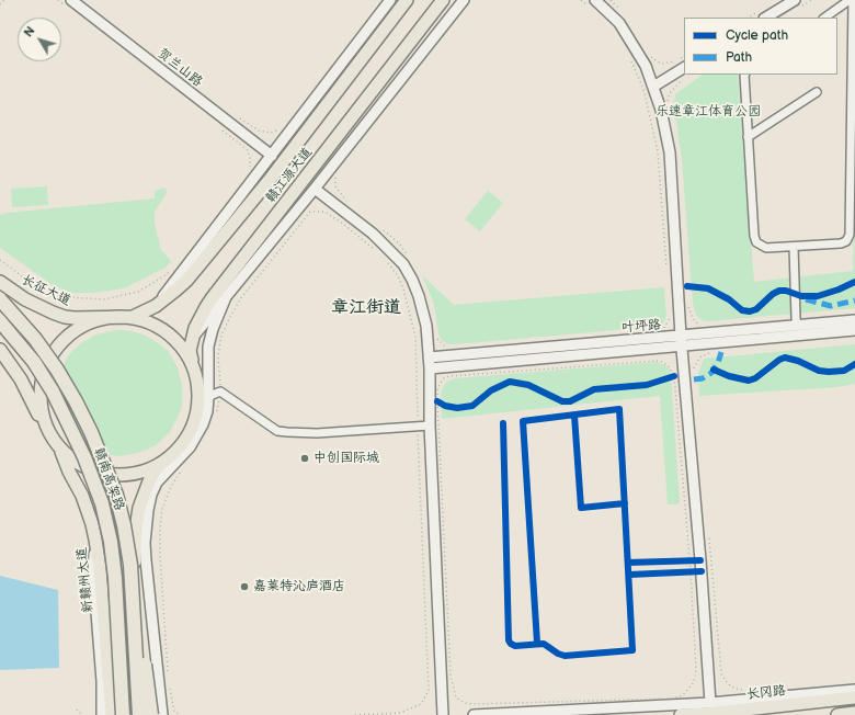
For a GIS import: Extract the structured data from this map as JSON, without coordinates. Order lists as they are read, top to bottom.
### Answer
{
  "streets": {
    "highway": ["赣南高架路"],
    "main road": [
      "赣江源大道",
      "长征大道",
      "新赣州大道",
      "长冈路"
    ],
    "street": ["贺兰山路", "叶坪路"]
  },
  "crossings": [
    ["赣江源大道", "长征大道"]
  ],
  "districts": ["章江街道"],
  "parks": ["乐速章江体育公园"],
  "places": ["中创国际城", "嘉莱特沁庐酒店"],
  "legend": ["Cycle path", "Path"],
  "north": "top left"
}
